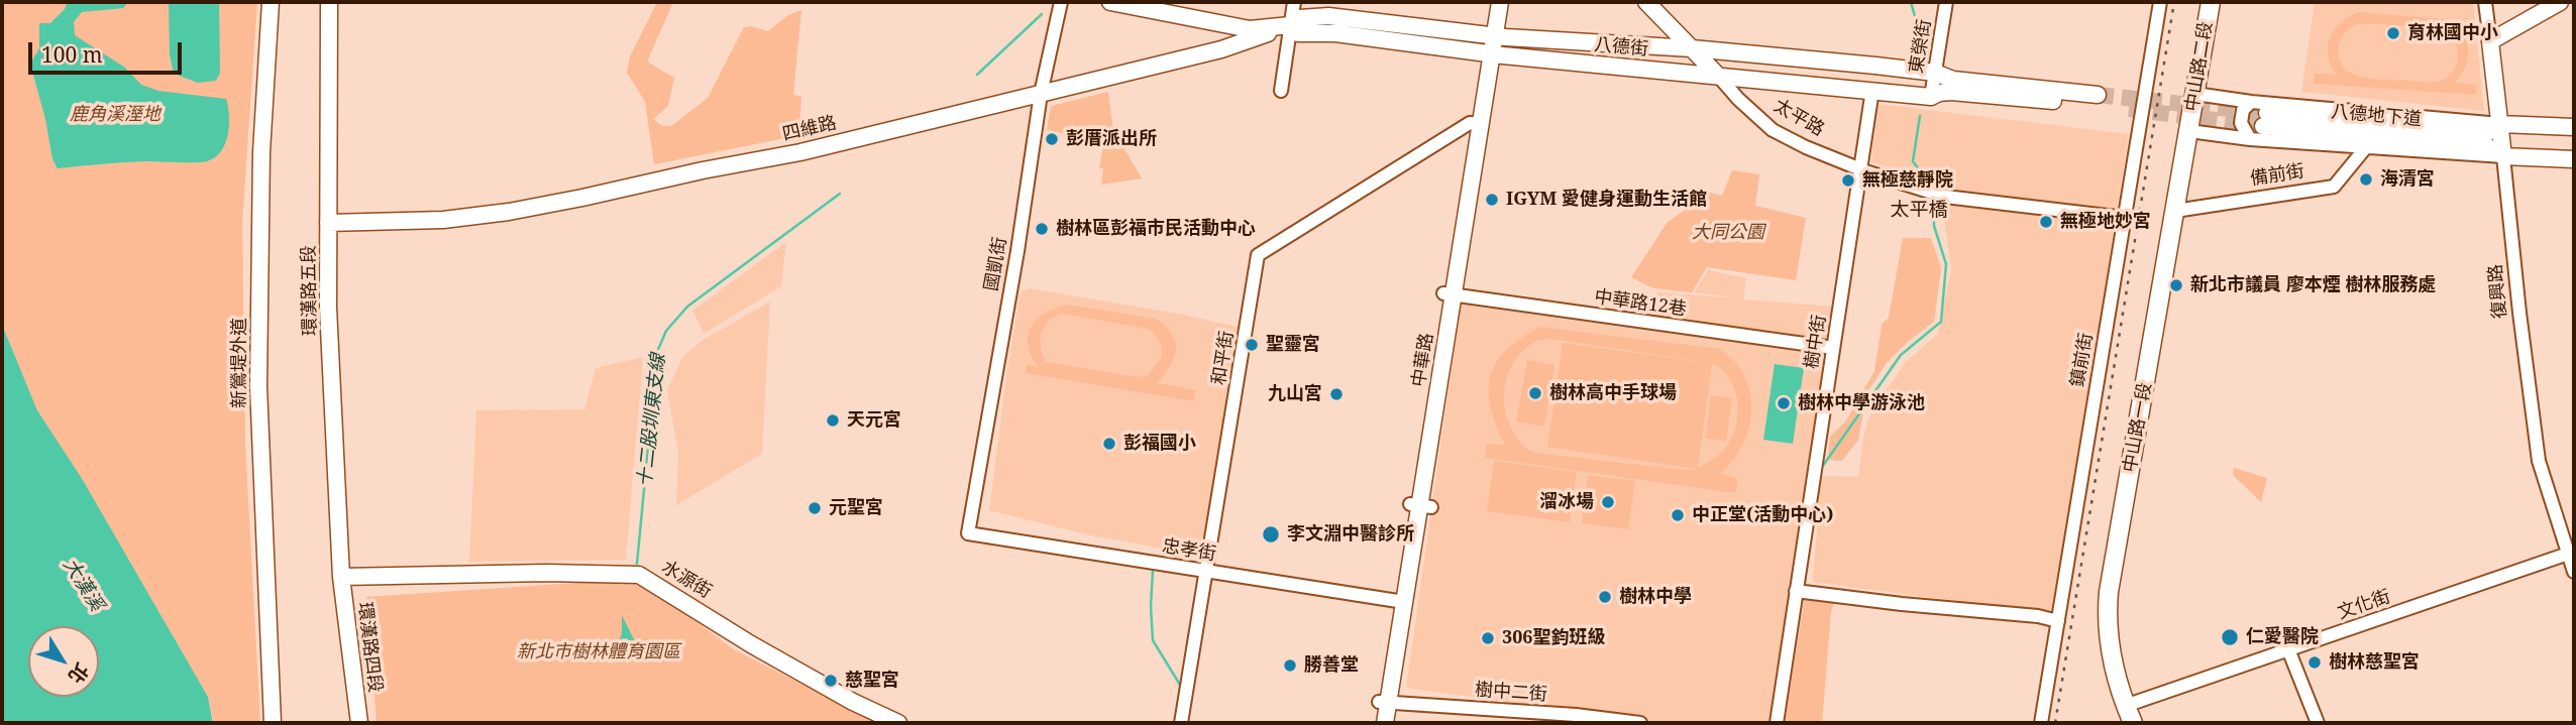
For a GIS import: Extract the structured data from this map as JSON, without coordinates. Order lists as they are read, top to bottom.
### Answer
{
  "streets": {
    "main road": ["中山路二段", "中山路一段"],
    "street": [
      "東榮街",
      "八德街",
      "八德地下道",
      "太平路",
      "四維路",
      "備前街",
      "國凱街",
      "環漢路五段",
      "復興路",
      "中華路12巷",
      "樹中街",
      "和平街",
      "中華路",
      "鎮前街",
      "新鶯堤外道",
      "忠孝街",
      "水源街",
      "文化街",
      "環漢路四段",
      "樹中二街"
    ]
  },
  "crossings": [
    ["東榮街", "八德街"],
    ["八德街", "太平路"],
    ["八德街", "四維路"],
    ["八德街", "樹中街"],
    ["八德街", "中華路"],
    ["中山路二段", "中山路一段"],
    ["太平路", "樹中街"],
    ["太平路", "鎮前街"],
    ["四維路", "國凱街"],
    ["四維路", "環漢路五段"],
    ["備前街", "中山路一段"],
    ["國凱街", "忠孝街"],
    ["環漢路五段", "水源街"],
    ["環漢路五段", "環漢路四段"],
    ["復興路", "文化街"],
    ["中華路12巷", "樹中街"],
    ["中華路12巷", "中華路"],
    ["和平街", "中華路"],
    ["和平街", "忠孝街"],
    ["中華路", "忠孝街"],
    ["中華路", "樹中二街"],
    ["中山路一段", "文化街"],
    ["水源街", "環漢路四段"]
  ],
  "districts": ["太平橋"],
  "water": ["十二股圳東支線", "大漢溪"],
  "parks": ["鹿角溪溼地", "大同公園", "新北市樹林體育園區"],
  "places": [
    "育林國中小",
    "彭厝派出所",
    "海清宮",
    "無極慈靜院",
    "IGYM 愛健身運動生活館",
    "無極地妙宮",
    "樹林區彭福市民活動中心",
    "新北市議員 廖本煙 樹林服務處",
    "聖靈宮",
    "樹林高中手球場",
    "九山宮",
    "樹林中學游泳池",
    "天元宮",
    "彭福國小",
    "溜冰場",
    "元聖宮",
    "中正堂(活動中心)",
    "李文淵中醫診所",
    "樹林中學",
    "仁愛醫院",
    "306聖鈞班級",
    "樹林慈聖宮",
    "勝善堂",
    "慈聖宮"
  ],
  "scale_bar": "100 m",
  "north": "bottom right"
}
